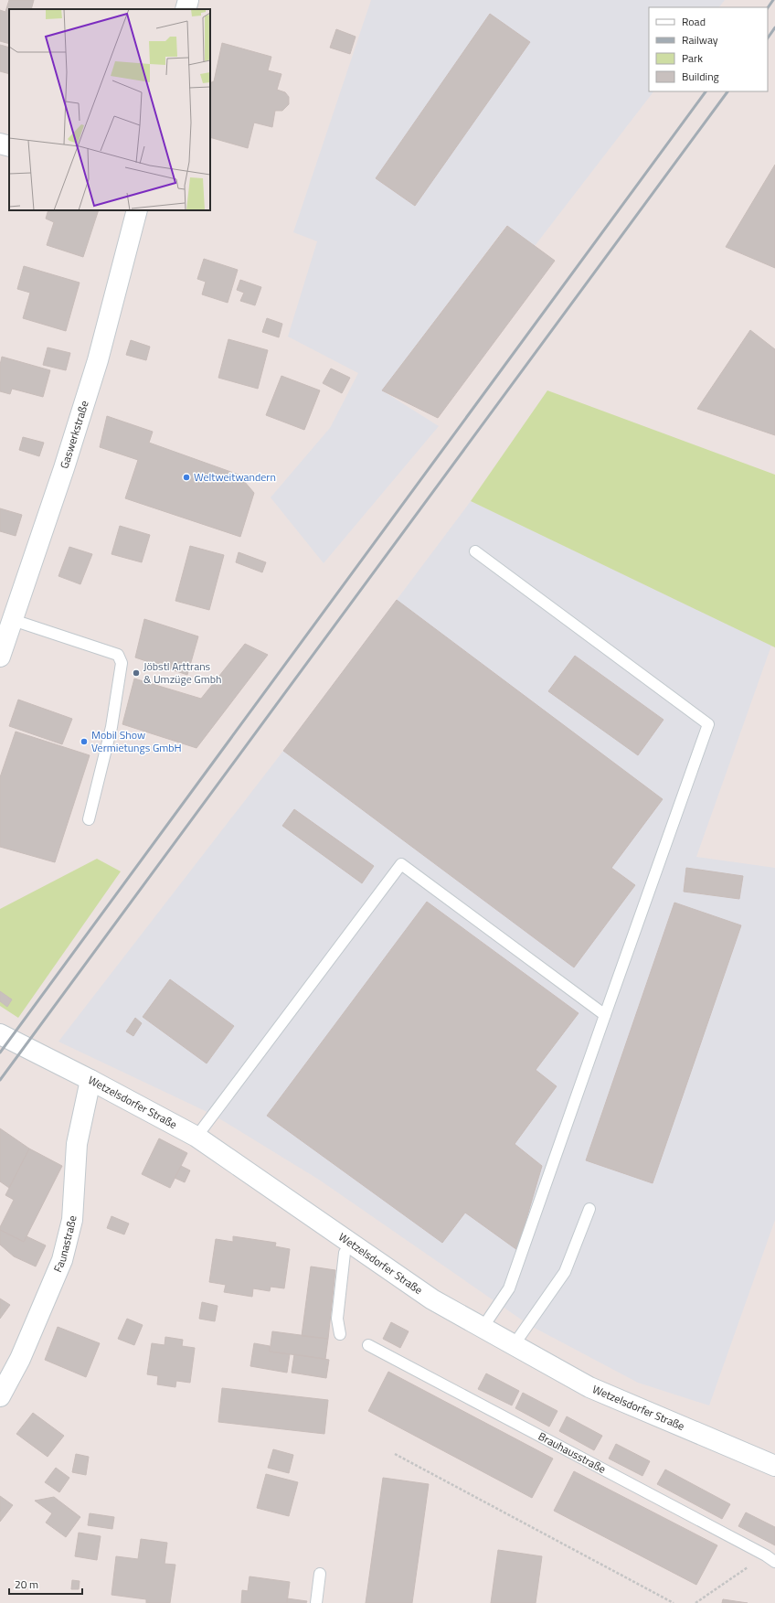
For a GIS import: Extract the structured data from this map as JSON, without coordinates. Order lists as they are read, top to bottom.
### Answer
{
  "streets": {
    "main road": ["Gaswerkstraße", "Wetzelsdorfer Straße", "Faunastraße"],
    "lane": ["Brauhausstraße"]
  },
  "crossings": [
    ["Wetzelsdorfer Straße", "Faunastraße"]
  ],
  "places": ["Weltweitwandern", "Jöbstl Arttrans & Umzüge Gmbh", "Mobil Show Vermietungs GmbH"],
  "legend": [
    "Road",
    "Railway",
    "Park",
    "Building"
  ],
  "scale_bar": "20 m"
}
